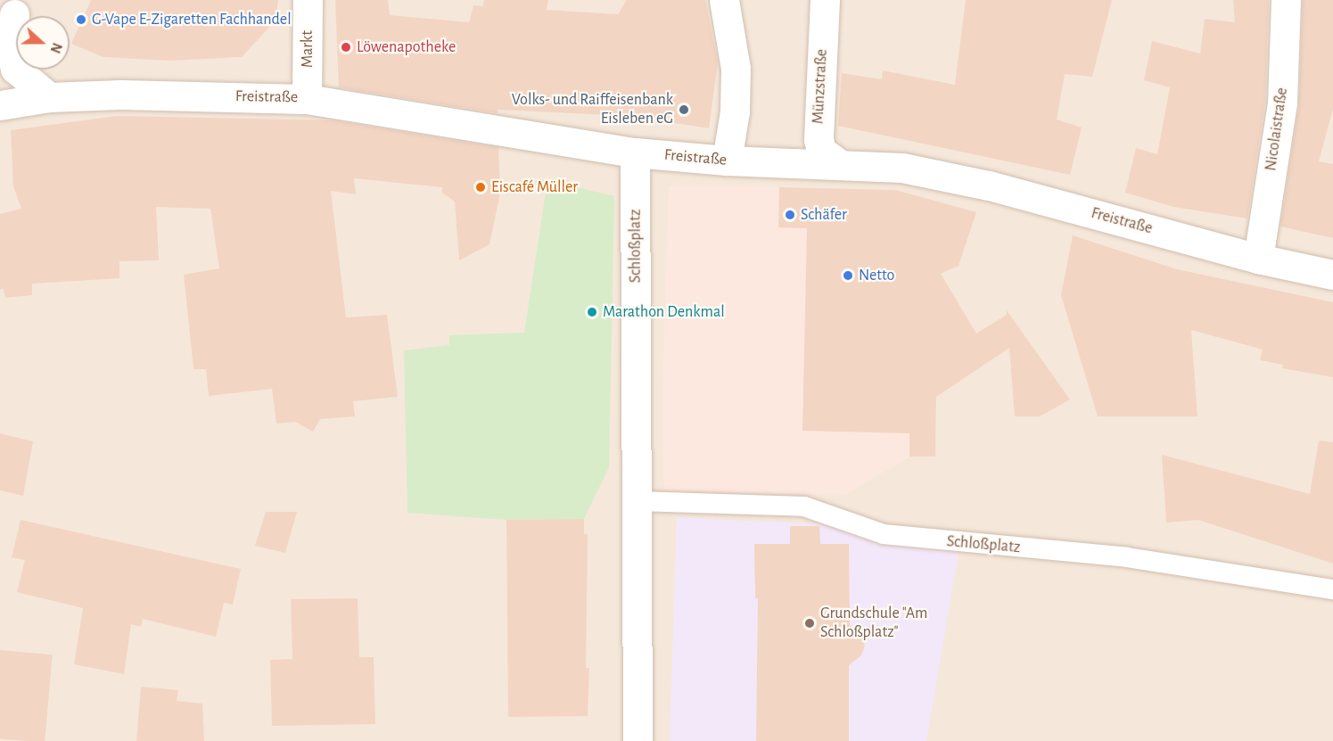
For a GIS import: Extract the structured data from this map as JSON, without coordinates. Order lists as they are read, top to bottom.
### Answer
{
  "streets": {
    "street": [
      "Markt",
      "Münzstraße",
      "Freistraße",
      "Nicolaistraße",
      "Schloßplatz"
    ]
  },
  "crossings": [
    ["Markt", "Freistraße"],
    ["Münzstraße", "Freistraße"],
    ["Freistraße", "Nicolaistraße"],
    ["Freistraße", "Schloßplatz"]
  ],
  "places": [
    "G-Vape E-Zigaretten Fachhandel",
    "Löwenapotheke",
    "Volks- und Raiffeisenbank Eisleben eG",
    "Eiscafé Müller",
    "Schäfer",
    "Netto",
    "Marathon Denkmal",
    "Grundschule \"Am Schloßplatz\""
  ],
  "north": "right"
}
